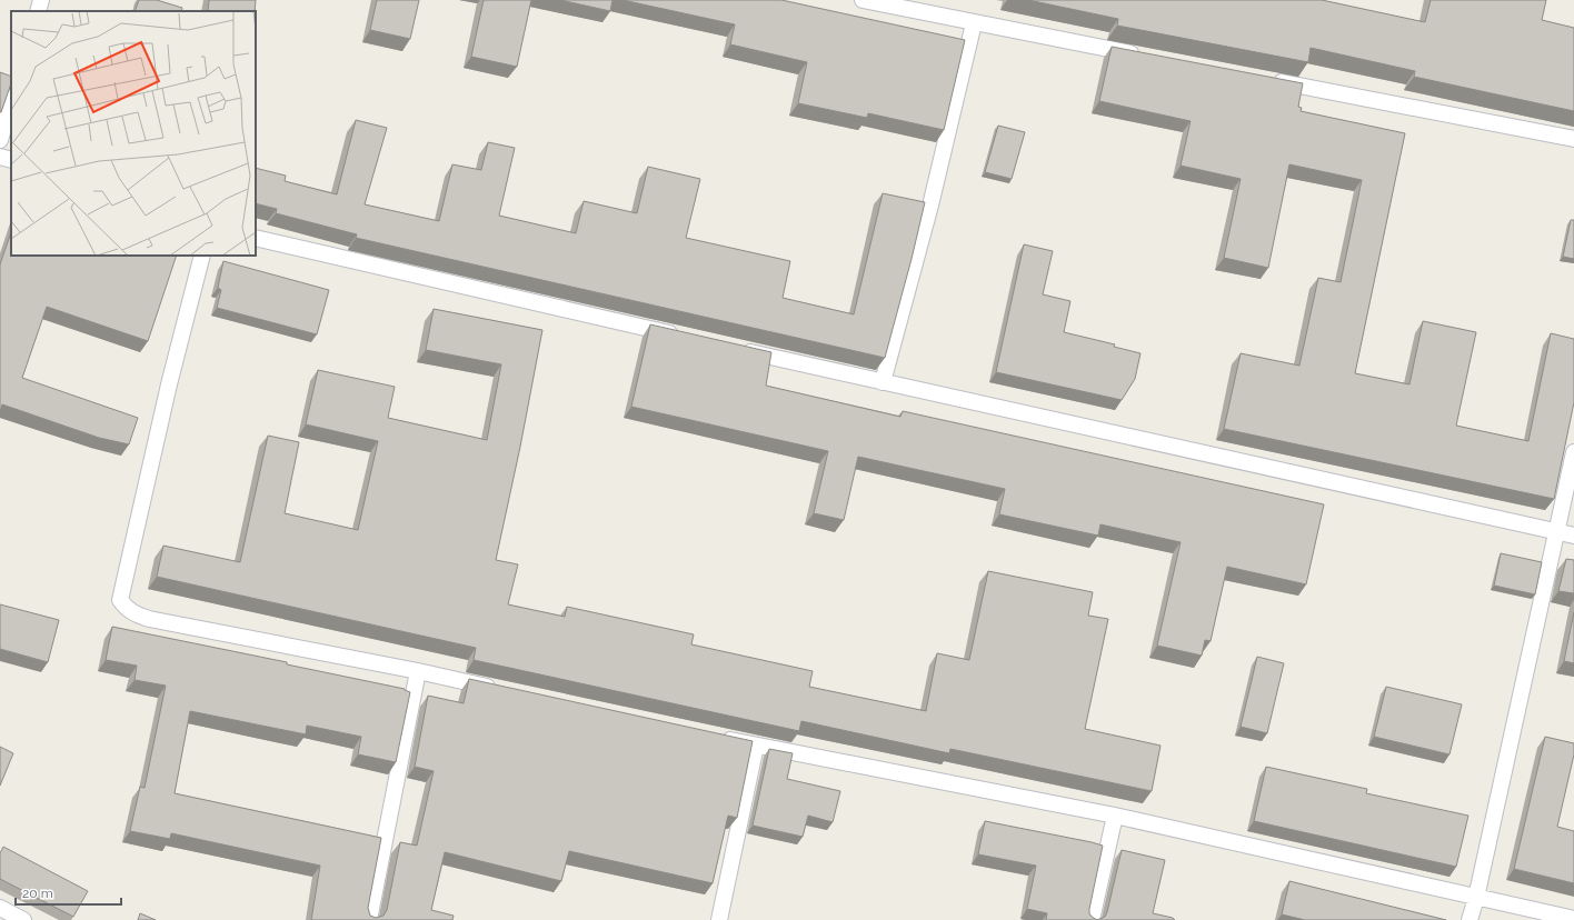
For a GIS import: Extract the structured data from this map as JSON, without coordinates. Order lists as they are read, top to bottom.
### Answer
{
  "scale_bar": "20 m"
}
